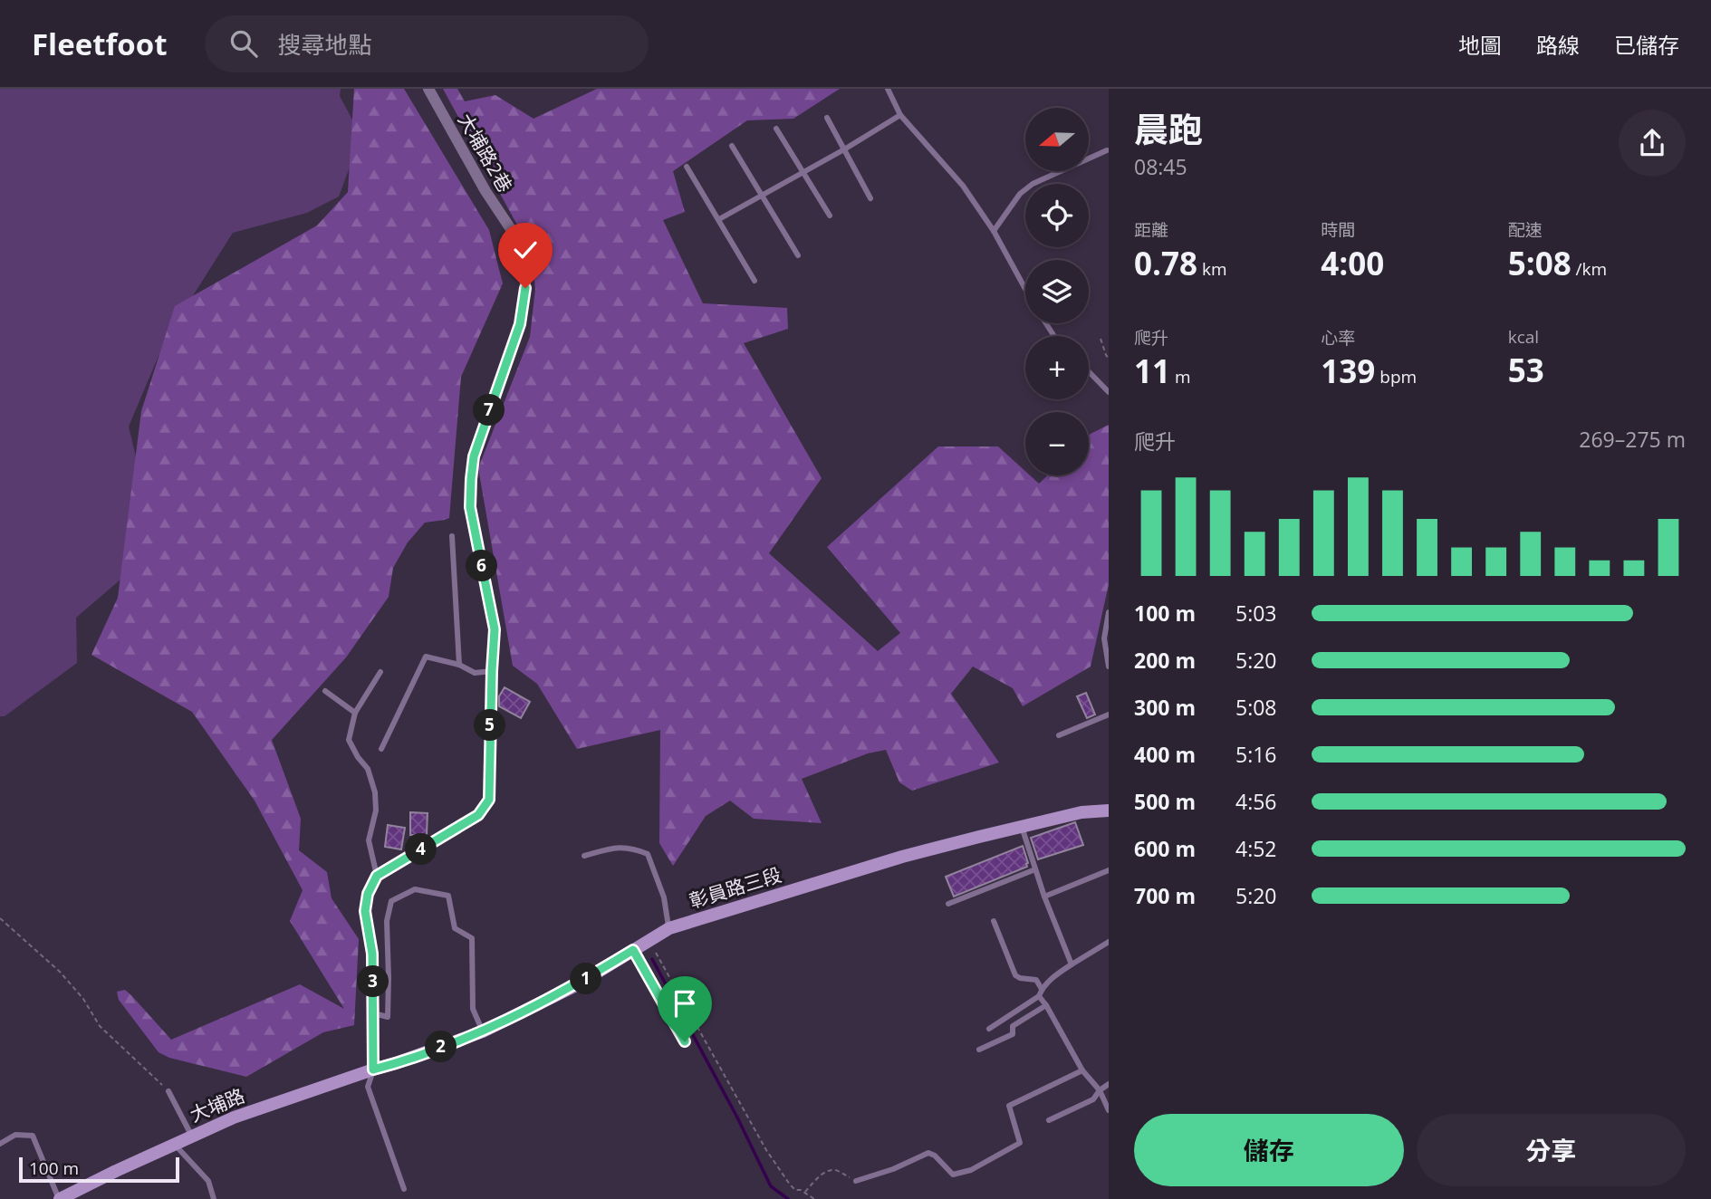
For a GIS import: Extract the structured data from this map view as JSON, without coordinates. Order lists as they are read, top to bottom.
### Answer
{
  "streets": {
    "main road": ["彰員路三段", "大埔路"],
    "street": ["大埔路2巷"]
  },
  "crossings": [
    ["彰員路三段", "大埔路"]
  ],
  "scale_bar": "100 m",
  "north": "left",
  "page": {
    "header": "Fleetfoot",
    "search": "搜尋地點",
    "nav": ["地圖", "路線", "已儲存"],
    "heading": ["晨跑", "08:45"],
    "map_buttons": ["+", "−"],
    "stats": [
      ["距離", "0.78 km"],
      ["時間", "4:00"],
      ["配速", "5:08 /km"],
      ["爬升", "11 m"],
      ["心率", "139 bpm"],
      ["kcal", "53"]
    ],
    "pins": [
      "7",
      "6",
      "5",
      "4",
      "1",
      "3",
      "2"
    ],
    "chart": ["爬升", "269–275 m"],
    "list": [
      {
        "name": "100 m",
        "note": "5:03"
      },
      {
        "name": "200 m",
        "note": "5:20"
      },
      {
        "name": "300 m",
        "note": "5:08"
      },
      {
        "name": "400 m",
        "note": "5:16"
      },
      {
        "name": "500 m",
        "note": "4:56"
      },
      {
        "name": "600 m",
        "note": "4:52"
      },
      {
        "name": "700 m",
        "note": "5:20"
      }
    ],
    "buttons": ["儲存", "分享"],
    "scale": "100 m"
  }
}
